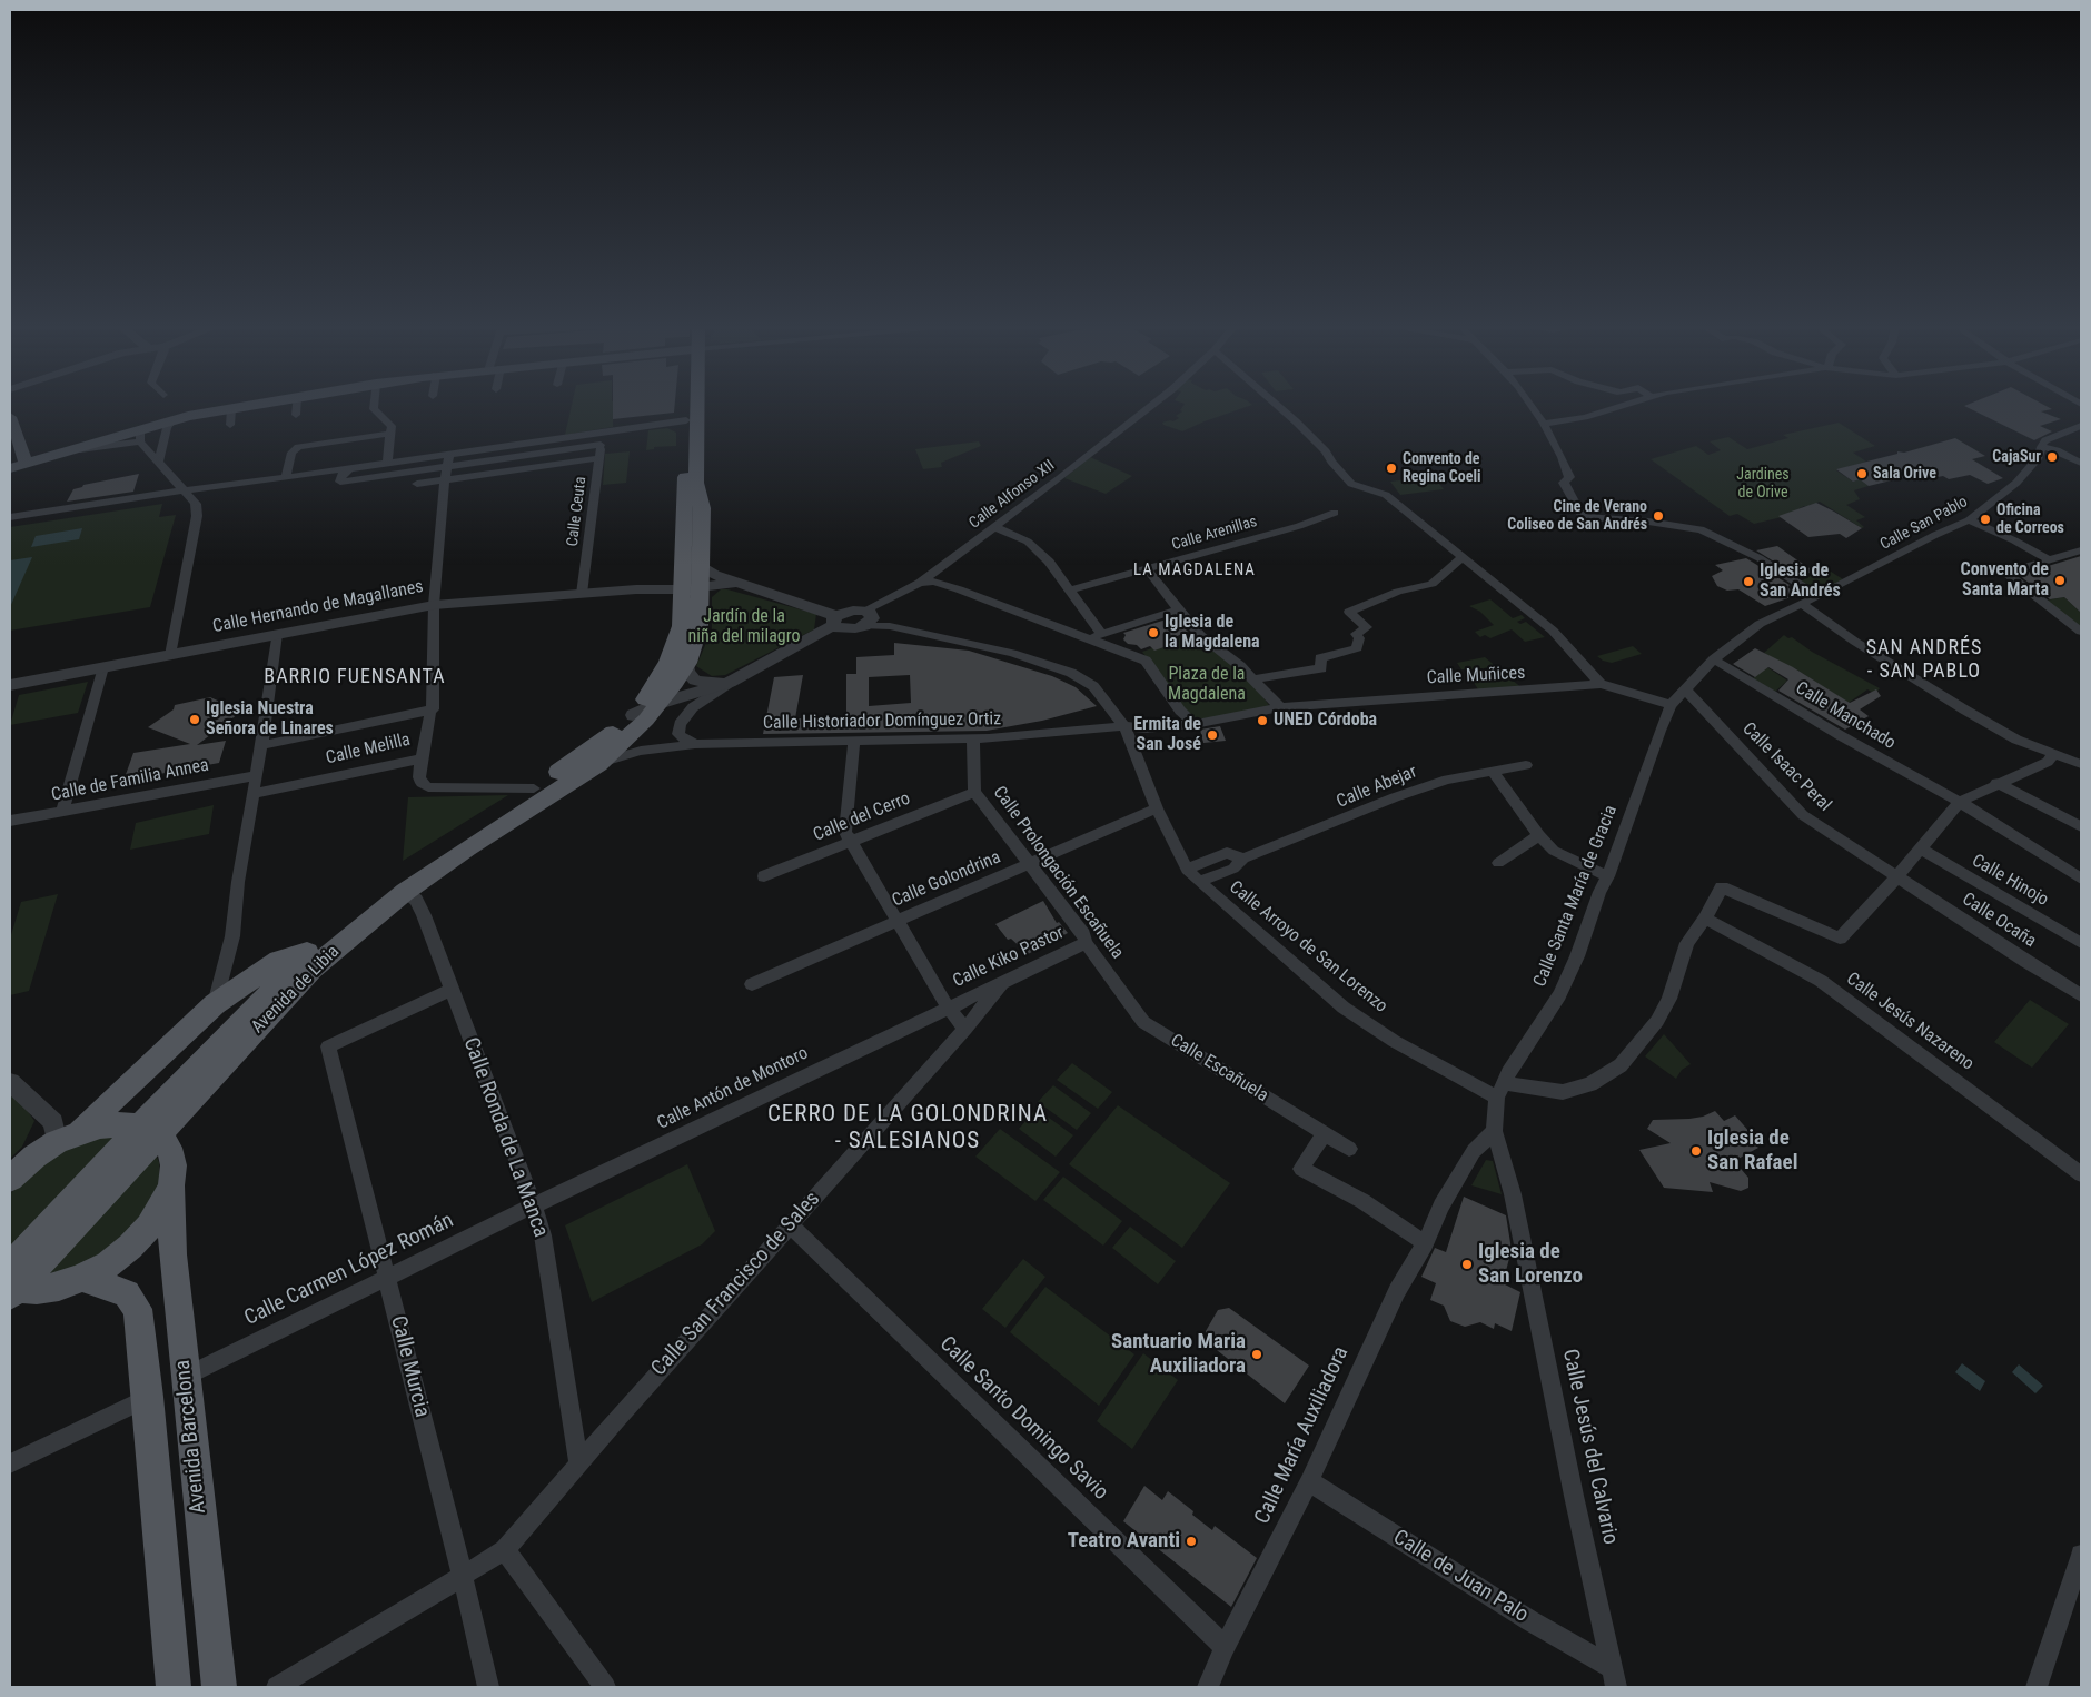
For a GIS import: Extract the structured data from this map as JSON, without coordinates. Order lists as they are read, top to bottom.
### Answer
{
  "streets": {
    "main road": ["Avenida de Libia", "Avenida Barcelona"],
    "street": [
      "Calle Alfonso XII",
      "Calle Ceuta",
      "Calle San Pablo",
      "Calle Arenillas",
      "Calle Hernando de Magallanes",
      "Calle Muñices",
      "Calle Manchado",
      "Calle Historiador Domínguez Ortiz",
      "Calle Melilla",
      "Calle Isaac Peral",
      "Calle de Familia Annea",
      "Calle Abejar",
      "Calle del Cerro",
      "Calle Prolongación Escañuela",
      "Calle Golondrina",
      "Calle Hinojo",
      "Calle Santa María de Gracia",
      "Calle Ocaña",
      "Calle Arroyo de San Lorenzo",
      "Calle Kiko Pastor",
      "Calle Jesús Nazareno",
      "Calle Escañuela",
      "Calle Antón de Montoro",
      "Calle Ronda de La Manca",
      "Calle Carmen López Román",
      "Calle San Francisco de Sales",
      "Calle Murcia",
      "Calle Santo Domingo Savio",
      "Calle María Auxiliadora",
      "Calle Jesús del Calvario",
      "Calle de Juan Palo"
    ]
  },
  "crossings": [
    ["Calle Alfonso XII", "Calle Arroyo de San Lorenzo"],
    ["Calle Ceuta", "Calle Hernando de Magallanes"],
    ["Calle San Pablo", "Calle Muñices"],
    ["Calle San Pablo", "Calle Manchado"],
    ["Calle San Pablo", "Calle Isaac Peral"],
    ["Calle San Pablo", "Calle Santa María de Gracia"],
    ["Calle Hernando de Magallanes", "Calle Melilla"],
    ["Calle Muñices", "Calle Santa María de Gracia"],
    ["Calle Historiador Domínguez Ortiz", "Calle Prolongación Escañuela"],
    ["Calle Historiador Domínguez Ortiz", "Calle Arroyo de San Lorenzo"],
    ["Calle Historiador Domínguez Ortiz", "Avenida de Libia"],
    ["Calle Isaac Peral", "Calle Ocaña"],
    ["Calle Abejar", "Calle Arroyo de San Lorenzo"],
    ["Calle del Cerro", "Calle Prolongación Escañuela"],
    ["Calle Prolongación Escañuela", "Calle Golondrina"],
    ["Calle Prolongación Escañuela", "Calle Kiko Pastor"],
    ["Calle Prolongación Escañuela", "Calle Escañuela"],
    ["Calle Golondrina", "Calle Arroyo de San Lorenzo"],
    ["Calle Santa María de Gracia", "Calle Arroyo de San Lorenzo"],
    ["Calle Kiko Pastor", "Calle Antón de Montoro"],
    ["Calle Kiko Pastor", "Calle San Francisco de Sales"],
    ["Avenida de Libia", "Calle Ronda de La Manca"],
    ["Avenida de Libia", "Avenida Barcelona"],
    ["Calle Antón de Montoro", "Calle Ronda de La Manca"],
    ["Calle Antón de Montoro", "Calle Carmen López Román"],
    ["Calle Ronda de La Manca", "Calle Carmen López Román"],
    ["Calle Ronda de La Manca", "Calle San Francisco de Sales"],
    ["Calle Ronda de La Manca", "Calle Murcia"],
    ["Calle Carmen López Román", "Calle Murcia"],
    ["Calle Carmen López Román", "Avenida Barcelona"],
    ["Calle San Francisco de Sales", "Calle Murcia"],
    ["Calle San Francisco de Sales", "Calle Santo Domingo Savio"],
    ["Calle Santo Domingo Savio", "Calle María Auxiliadora"],
    ["Calle María Auxiliadora", "Calle Jesús del Calvario"],
    ["Calle María Auxiliadora", "Calle de Juan Palo"],
    ["Calle Jesús del Calvario", "Calle de Juan Palo"]
  ],
  "districts": [
    "LA MAGDALENA",
    "SAN ANDRÉS - SAN PABLO",
    "BARRIO FUENSANTA",
    "CERRO DE LA GOLONDRINA - SALESIANOS"
  ],
  "parks": ["Jardines de Orive", "Jardín de la niña del milagro", "Plaza de la Magdalena"],
  "places": [
    "CajaSur",
    "Convento de Regina Coeli",
    "Sala Orive",
    "Cine de Verano Coliseo de San Andrés",
    "Oficina de Correos",
    "Convento de Santa Marta",
    "Iglesia de San Andrés",
    "Iglesia de la Magdalena",
    "Iglesia Nuestra Señora de Linares",
    "UNED Córdoba",
    "Ermita de San José",
    "Iglesia de San Rafael",
    "Iglesia de San Lorenzo",
    "Santuario Maria Auxiliadora",
    "Teatro Avanti"
  ]
}
